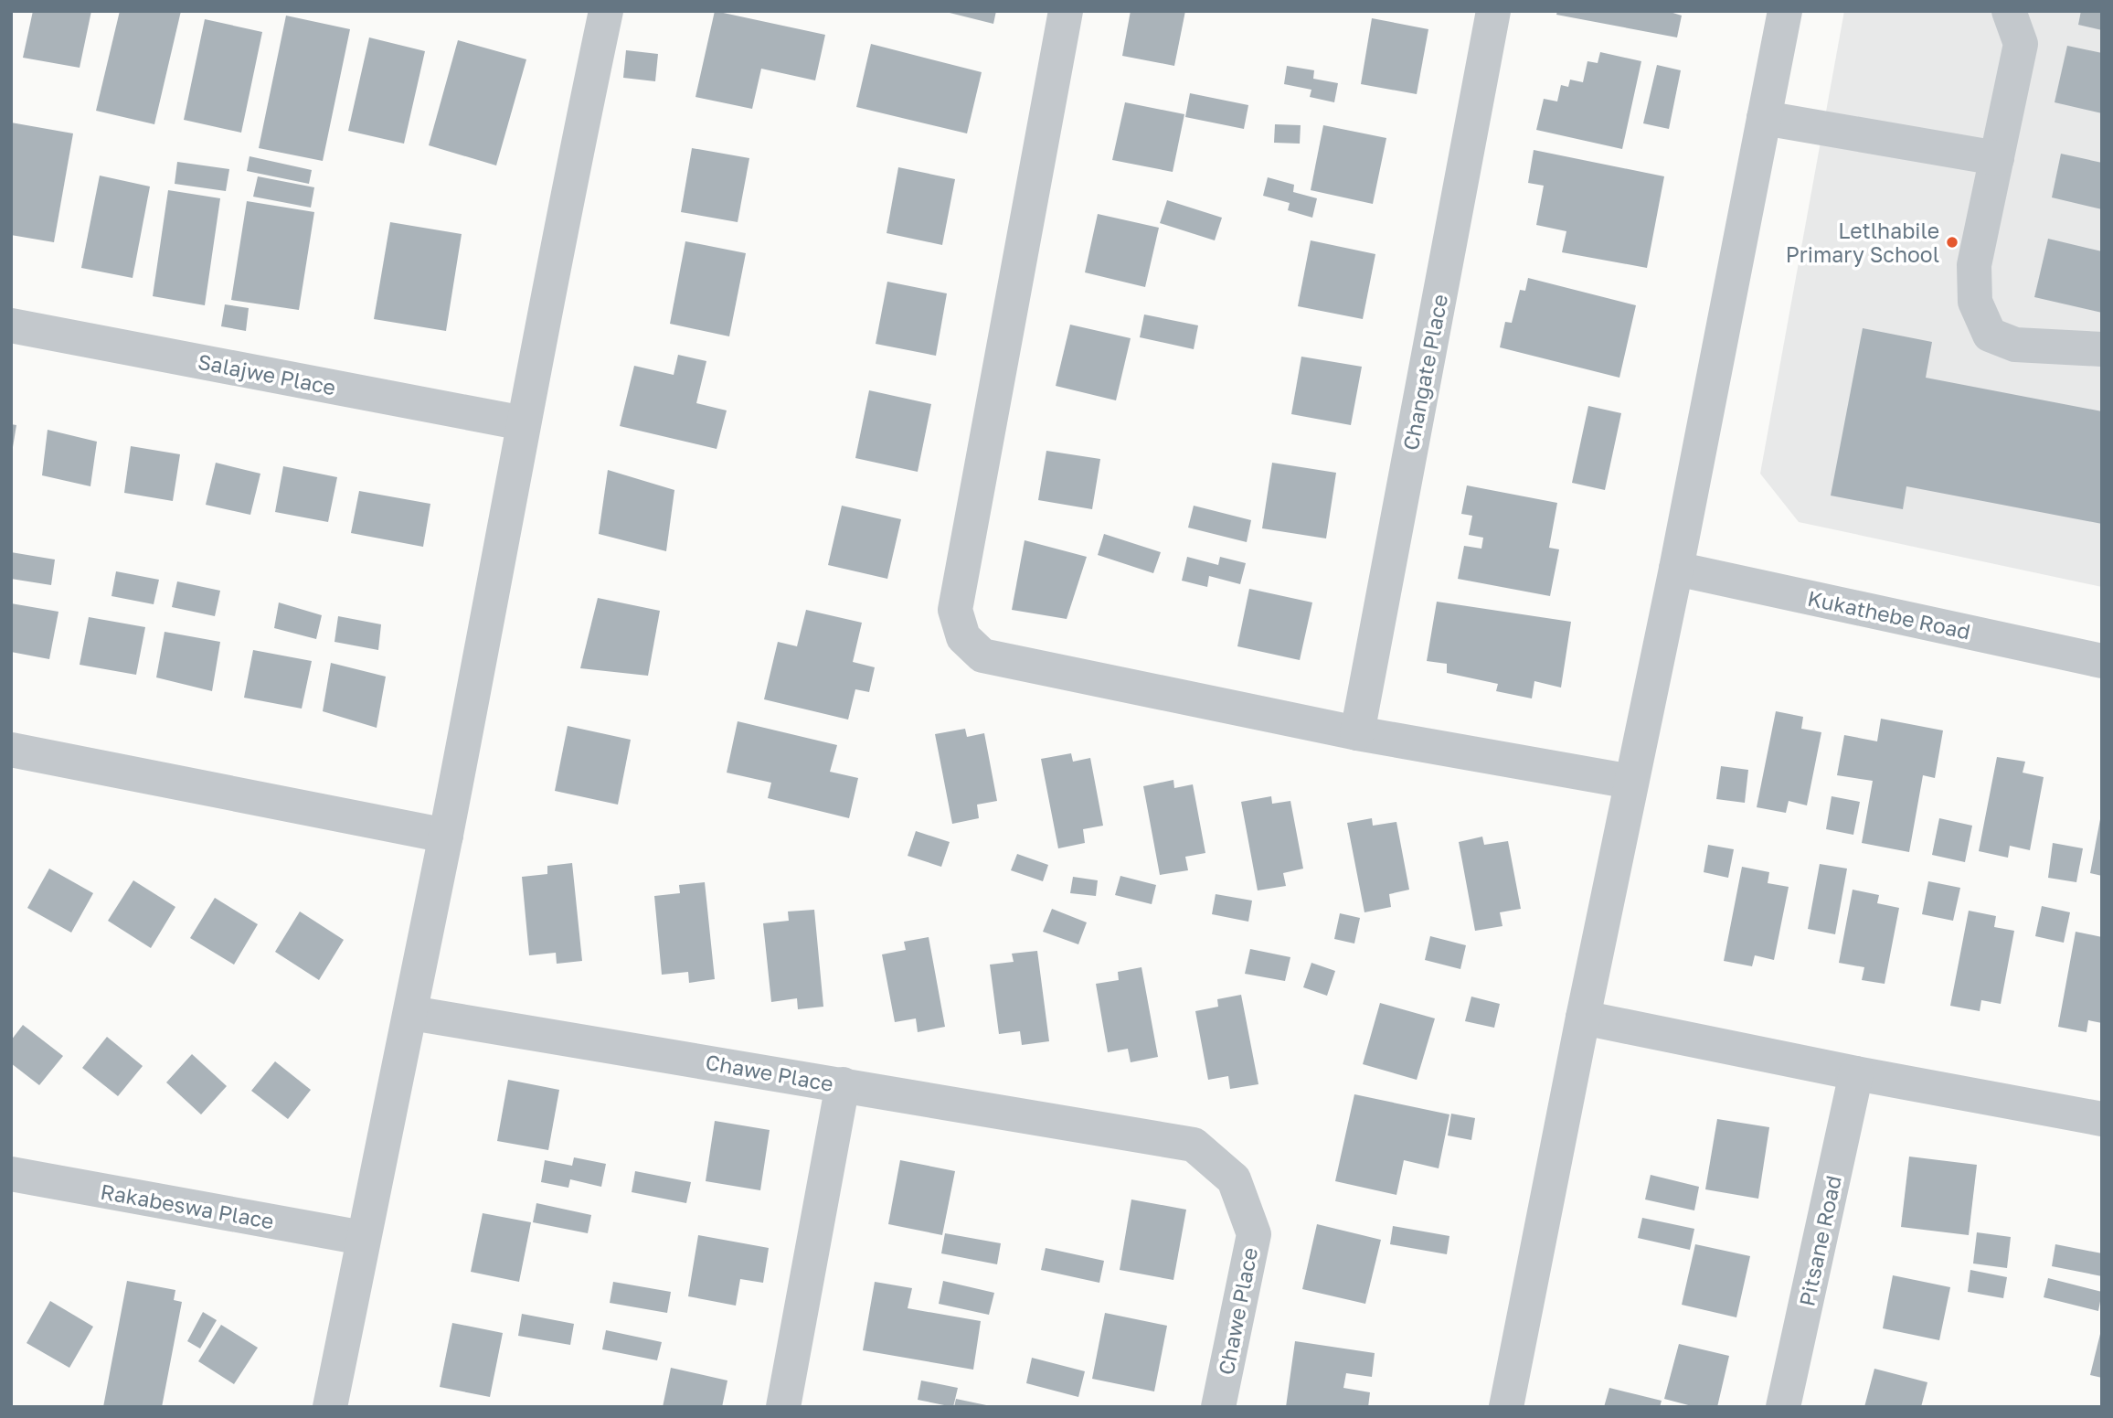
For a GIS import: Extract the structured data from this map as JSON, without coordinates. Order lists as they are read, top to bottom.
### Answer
{
  "streets": {
    "street": [
      "Changate Place",
      "Salajwe Place",
      "Kukathebe Road",
      "Chawe Place",
      "Rakabeswa Place",
      "Pitsane Road"
    ]
  },
  "places": ["Letlhabile Primary School"]
}
